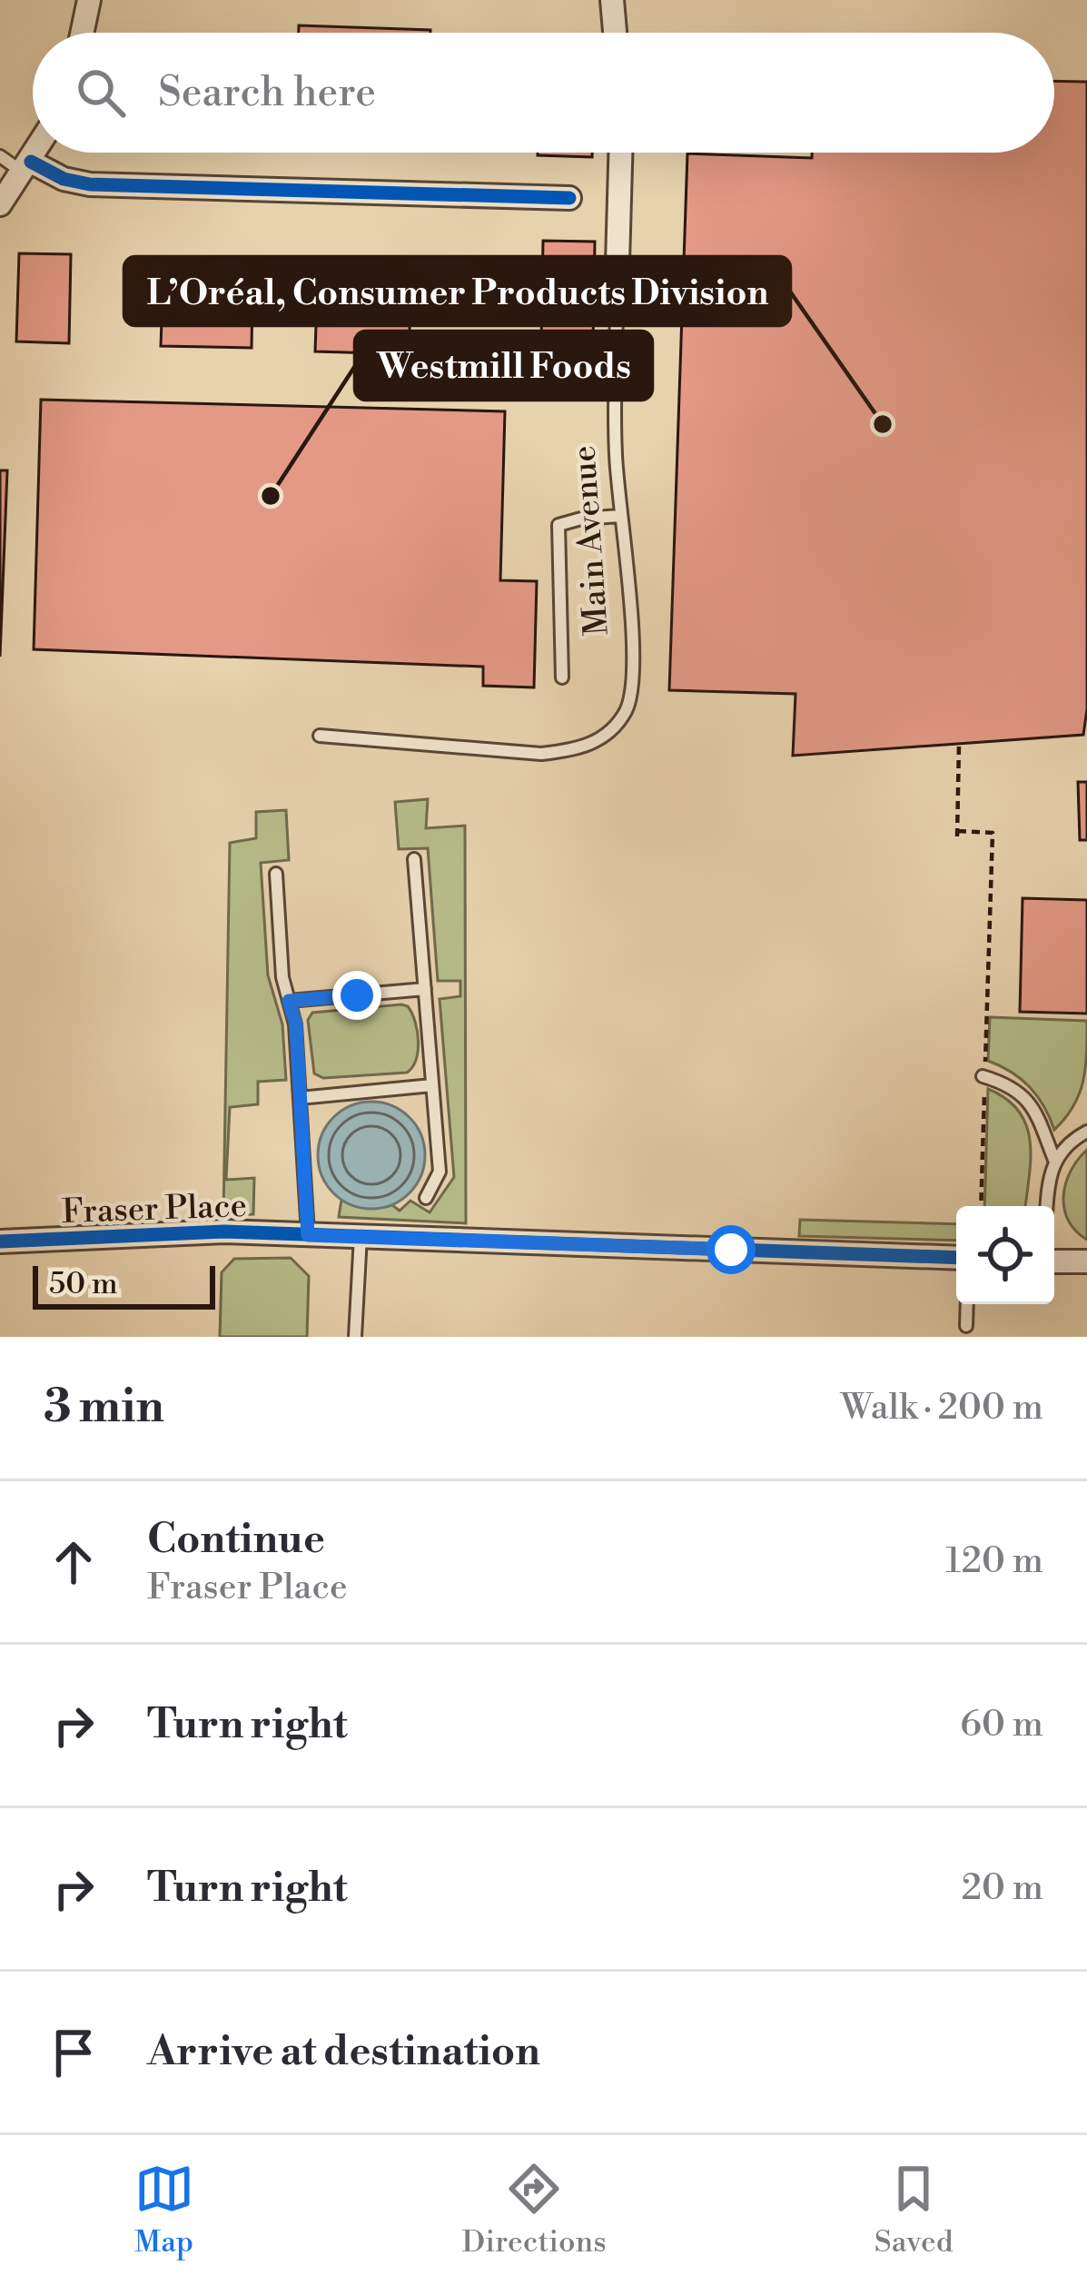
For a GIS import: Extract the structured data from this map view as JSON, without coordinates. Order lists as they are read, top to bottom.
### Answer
{
  "streets": {
    "street": ["Main Avenue", "Fraser Place"]
  },
  "places": ["L’Oréal, Consumer Products Division", "Westmill Foods"],
  "scale_bar": "50 m",
  "page": {
    "search": "Search here",
    "scale": "50 m",
    "heading": ["3 min", "Walk · 200 m"],
    "list": [
      ["Continue", "Fraser Place", "120 m"],
      ["Turn right", "60 m"],
      ["Turn right", "20 m"],
      "Arrive at destination"
    ],
    "nav": ["Map", "Directions", "Saved"]
  }
}
